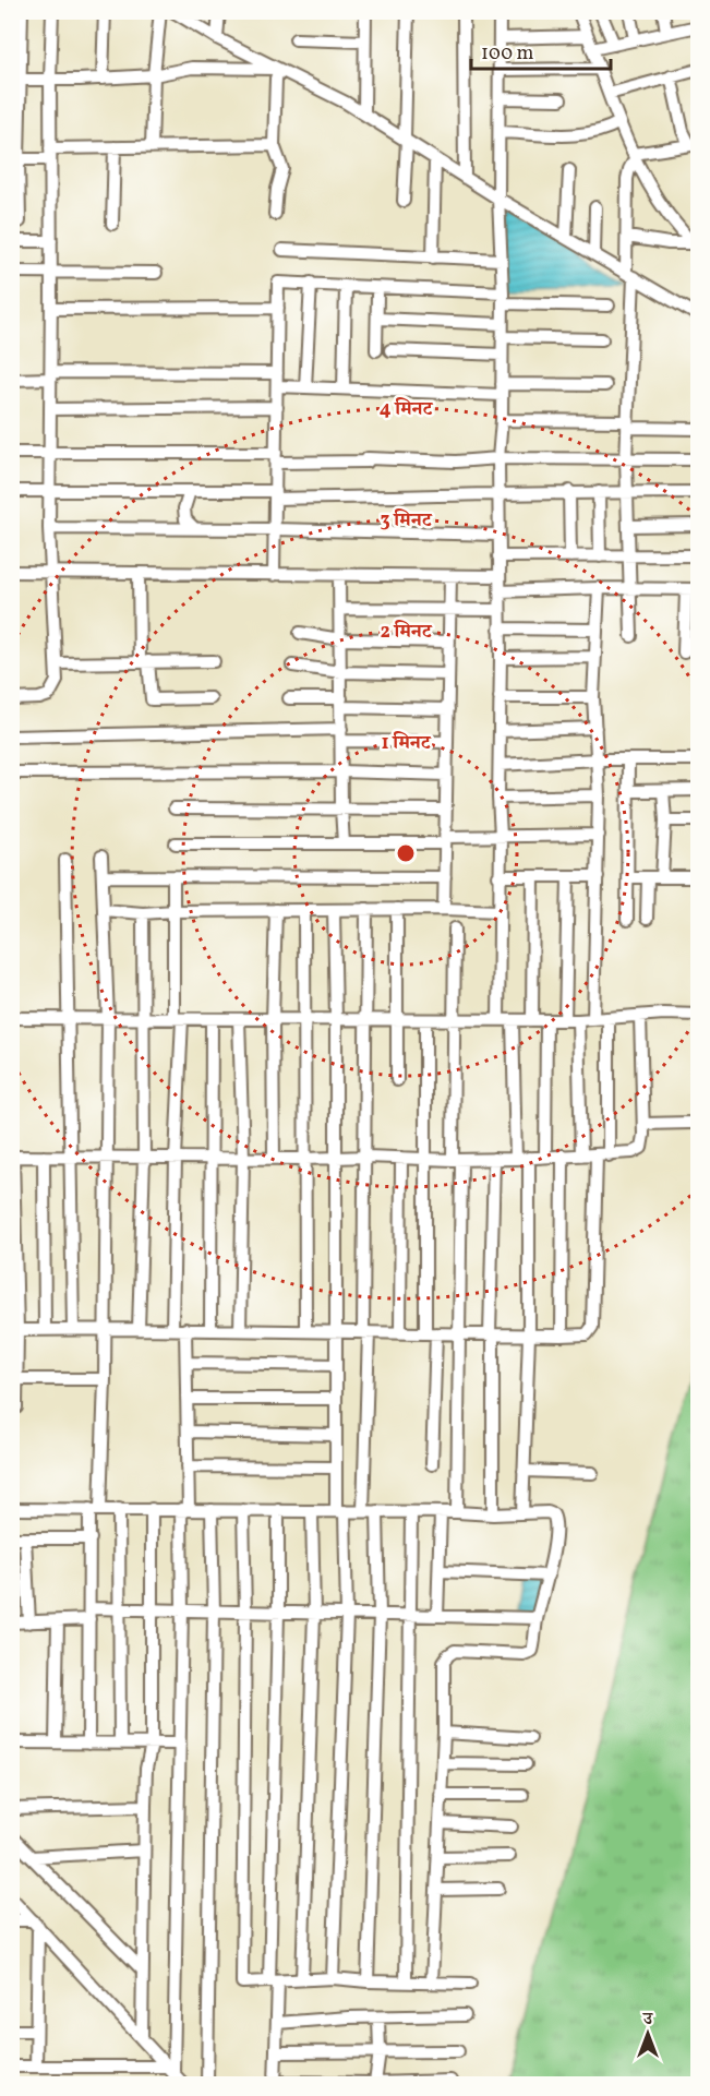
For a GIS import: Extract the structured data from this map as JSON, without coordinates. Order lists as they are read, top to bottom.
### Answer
{
  "scale_bar": "100 m",
  "north": "top",
  "rings": [
    "4 मिनट",
    "3 मिनट",
    "2 मिनट",
    "1 मिनट"
  ]
}
